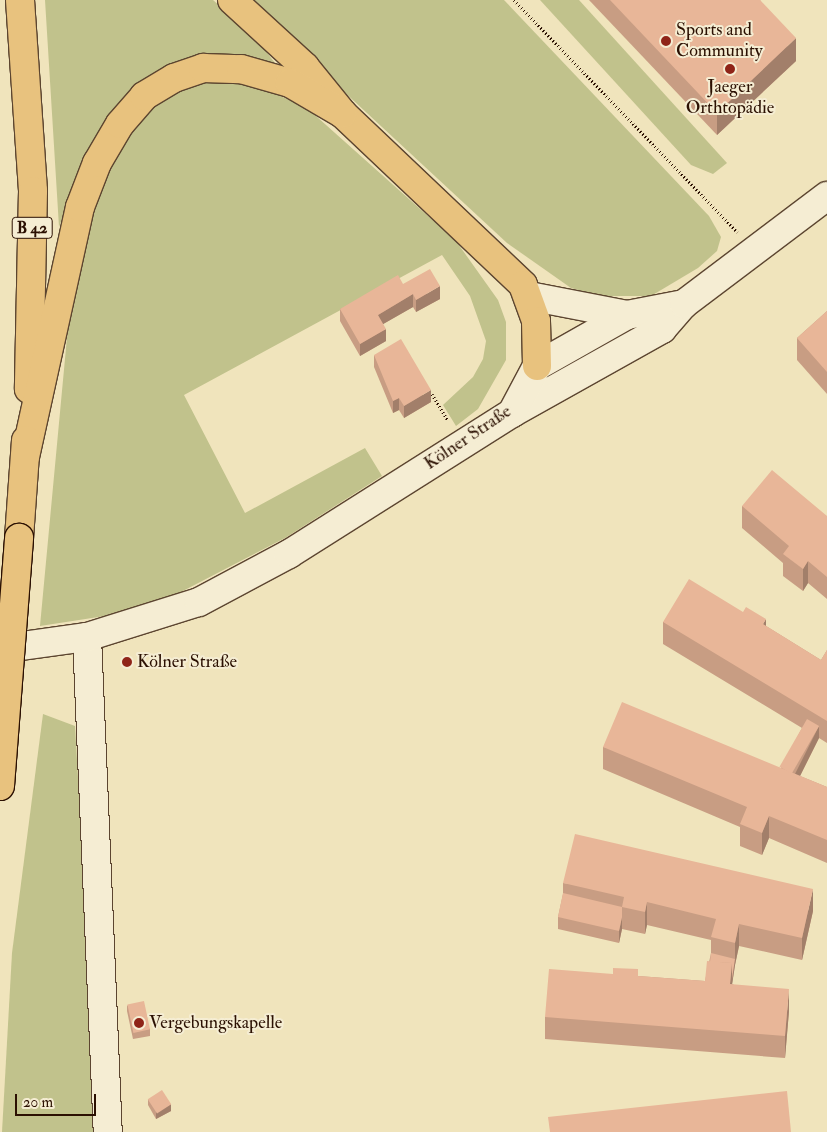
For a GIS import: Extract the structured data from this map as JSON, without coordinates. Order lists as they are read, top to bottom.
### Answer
{
  "streets": {
    "highway": ["B 42"],
    "street": ["Kölner Straße"]
  },
  "places": [
    "Sports and Community",
    "Jaeger Orthtopädie",
    "Kölner Straße",
    "Vergebungskapelle"
  ],
  "scale_bar": "20 m"
}
